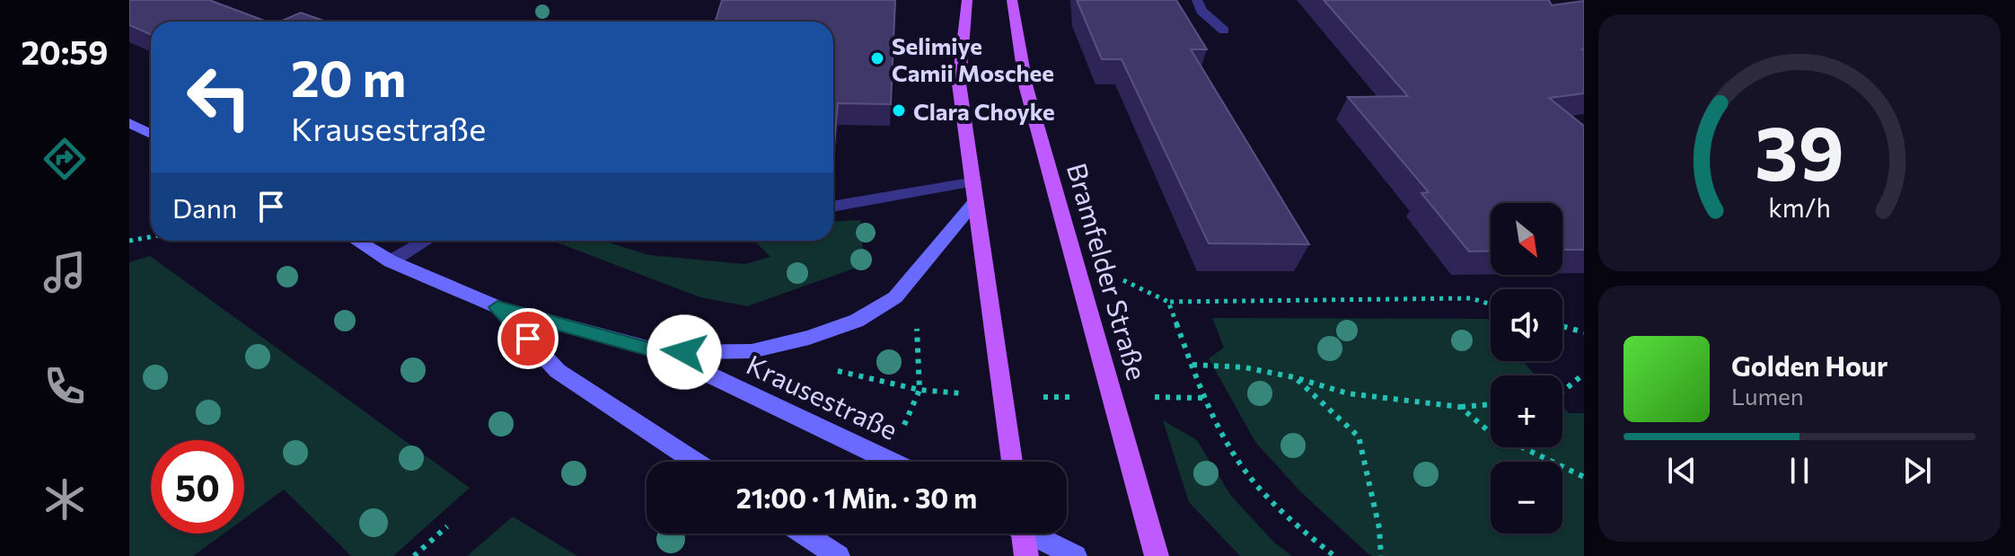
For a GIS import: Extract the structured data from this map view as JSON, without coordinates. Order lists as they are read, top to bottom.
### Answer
{
  "streets": {
    "main road": ["Bramfelder Straße", "Krausestraße"]
  },
  "places": ["Selimiye Camii Moschee", "Clara Choyke"],
  "north": "bottom right",
  "page": {
    "tabs": "20:59",
    "turn": ["20 m", "Krausestraße"],
    "then": "Dann",
    "map_buttons": ["+", "−"],
    "song": ["Golden Hour", "Lumen"],
    "limit": "50",
    "trip": "21:00 · 1 Min. · 30 m",
    "gauge": ["39", "km/h"]
  }
}
